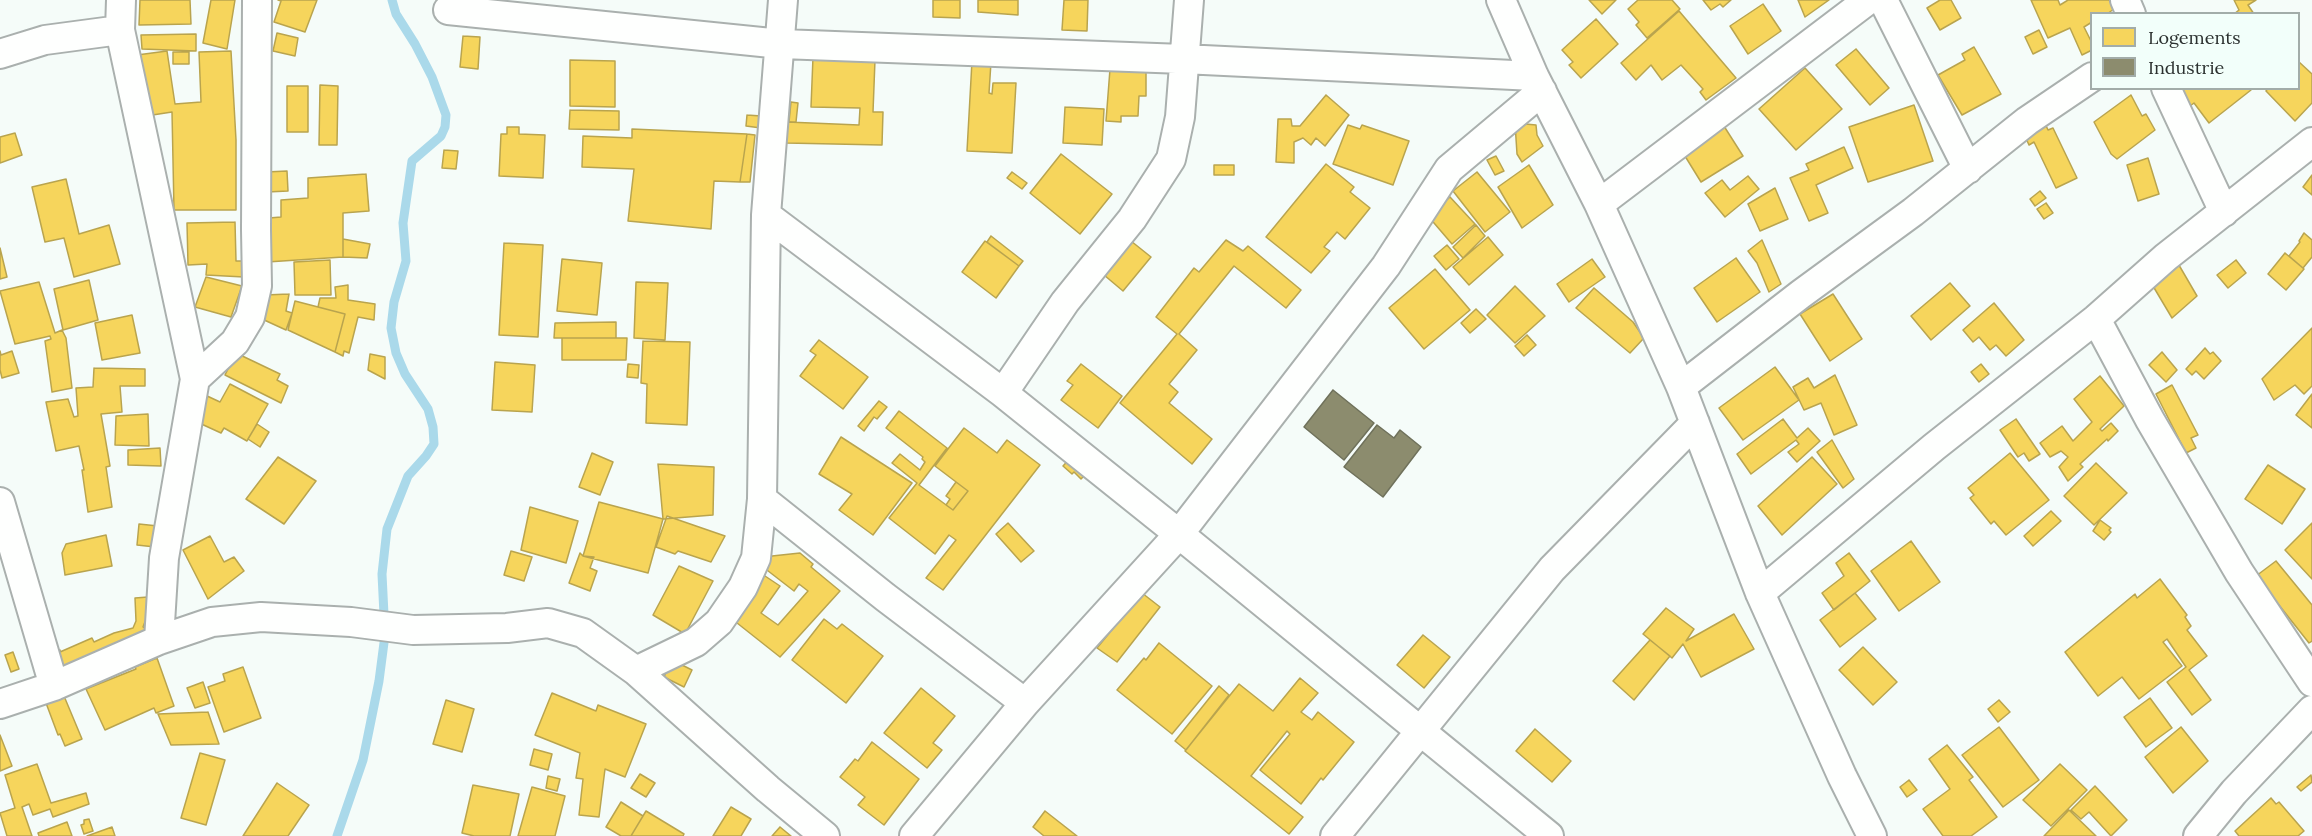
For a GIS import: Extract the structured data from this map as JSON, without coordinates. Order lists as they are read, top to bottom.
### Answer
{
  "legend": ["Logements", "Industrie"]
}
